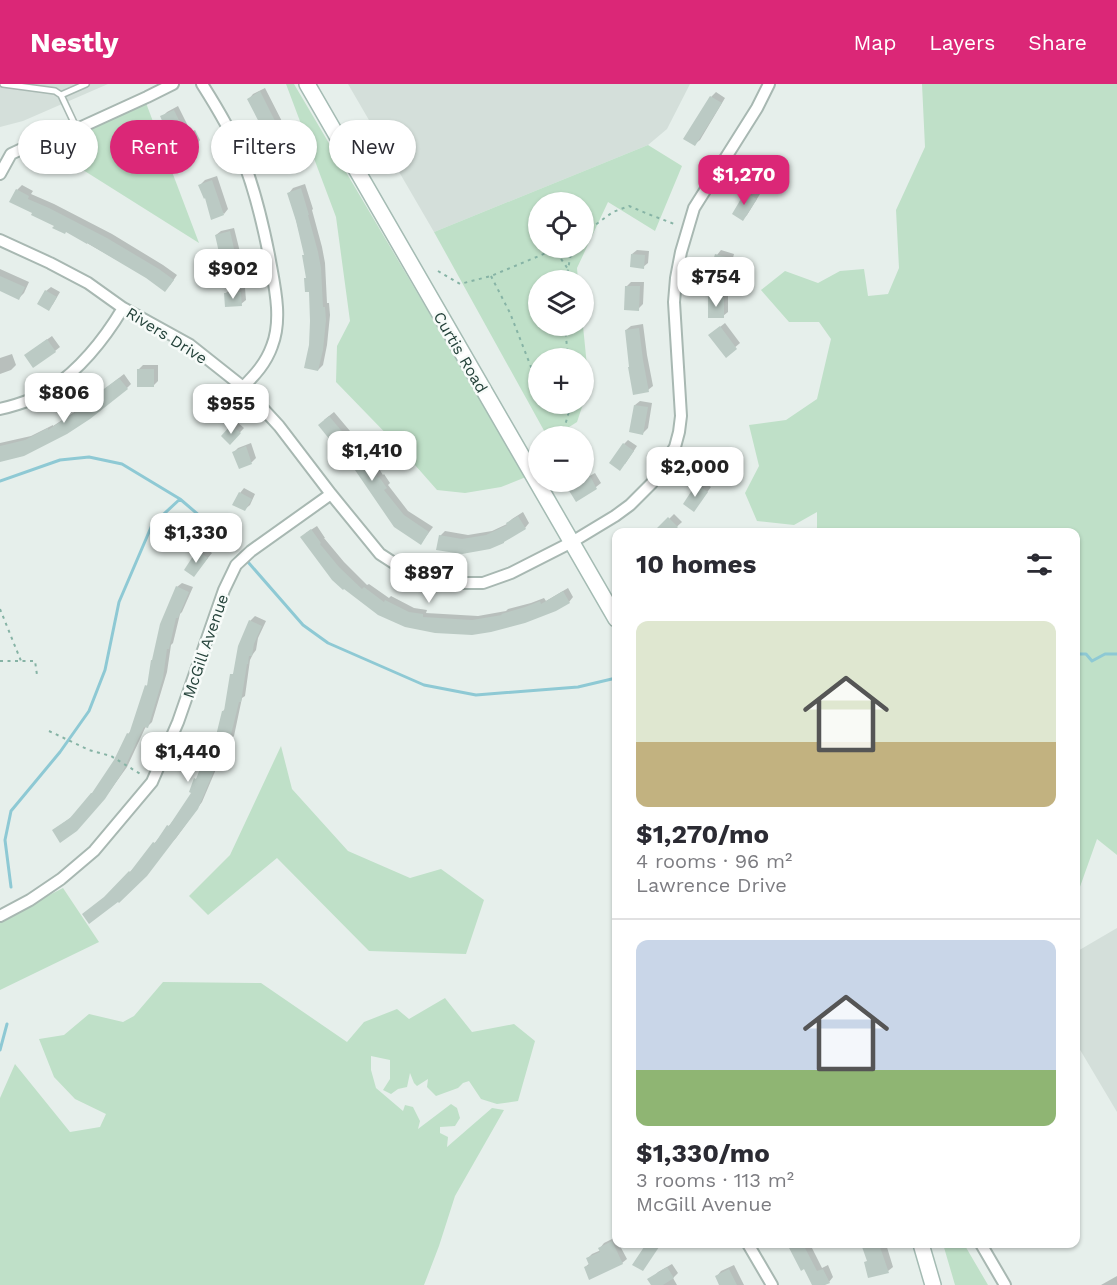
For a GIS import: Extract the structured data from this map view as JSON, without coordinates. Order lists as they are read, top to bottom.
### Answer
{
  "streets": {
    "main road": ["Curtis Road"],
    "street": ["Rivers Drive", "McGill Avenue"]
  },
  "crossings": [
    ["Rivers Drive", "Curtis Road"],
    ["Rivers Drive", "McGill Avenue"]
  ],
  "page": {
    "header": "Nestly",
    "nav": ["Map", "Layers", "Share"],
    "chip": [
      "Buy",
      "Rent",
      "Filters",
      "New"
    ],
    "price": [
      "$1,270",
      "$902",
      "$754",
      "$806",
      "$955",
      "$1,410",
      "$2,000",
      "$1,330",
      "$897",
      "$1,440"
    ],
    "map_buttons": ["+", "−"],
    "heading": "10 homes",
    "list": [
      {
        "name": "$1,270/mo",
        "note": "4 rooms · 96 m² · Lawrence Drive"
      },
      {
        "name": "$1,330/mo",
        "note": "3 rooms · 113 m² · McGill Avenue"
      }
    ]
  }
}
